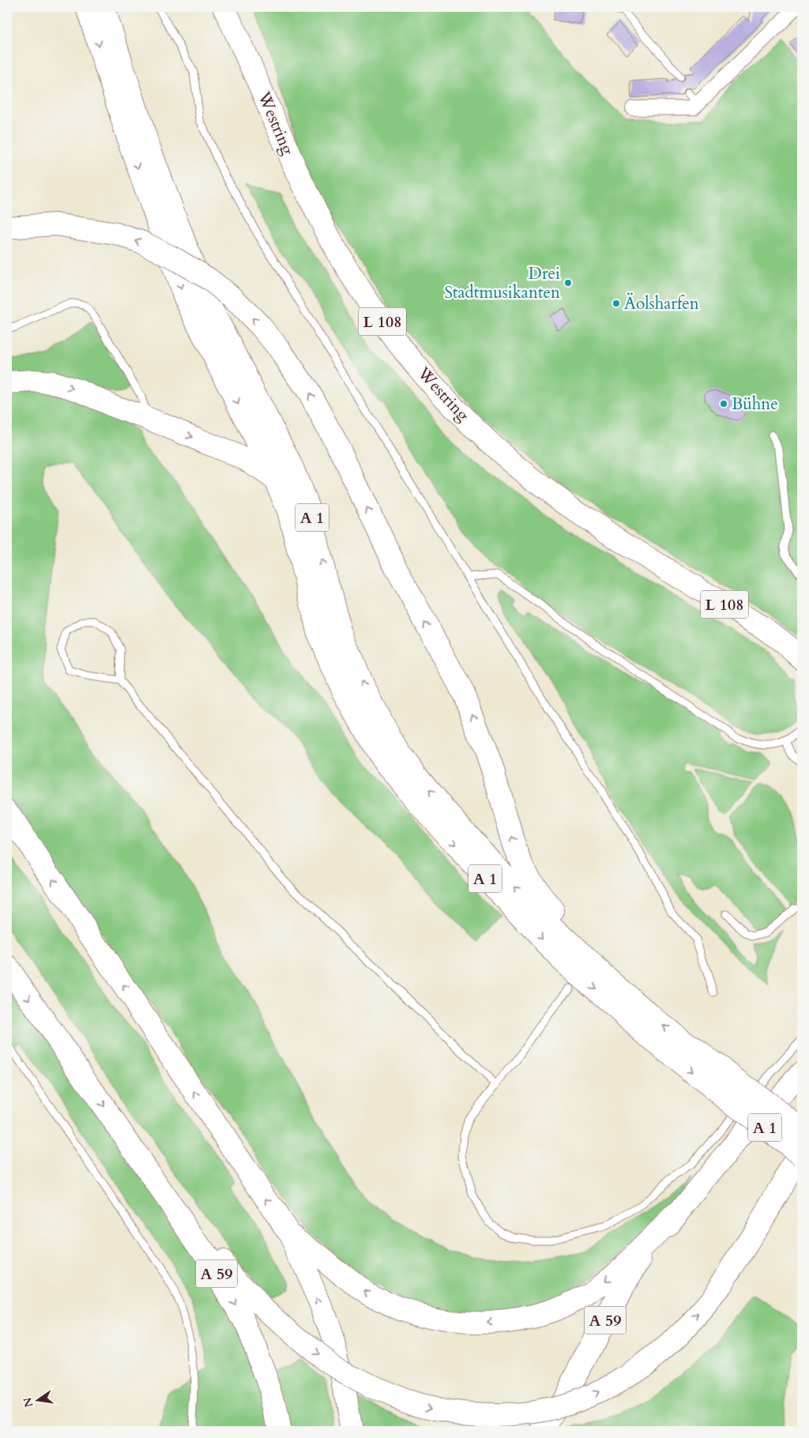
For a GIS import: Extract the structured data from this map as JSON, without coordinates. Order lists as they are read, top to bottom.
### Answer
{
  "streets": {
    "main road": [
      "Westring",
      "L 108",
      "A 1",
      "A 59"
    ]
  },
  "places": ["Drei Stadtmusikanten", "Äolsharfen", "Bühne"],
  "north": "left"
}
